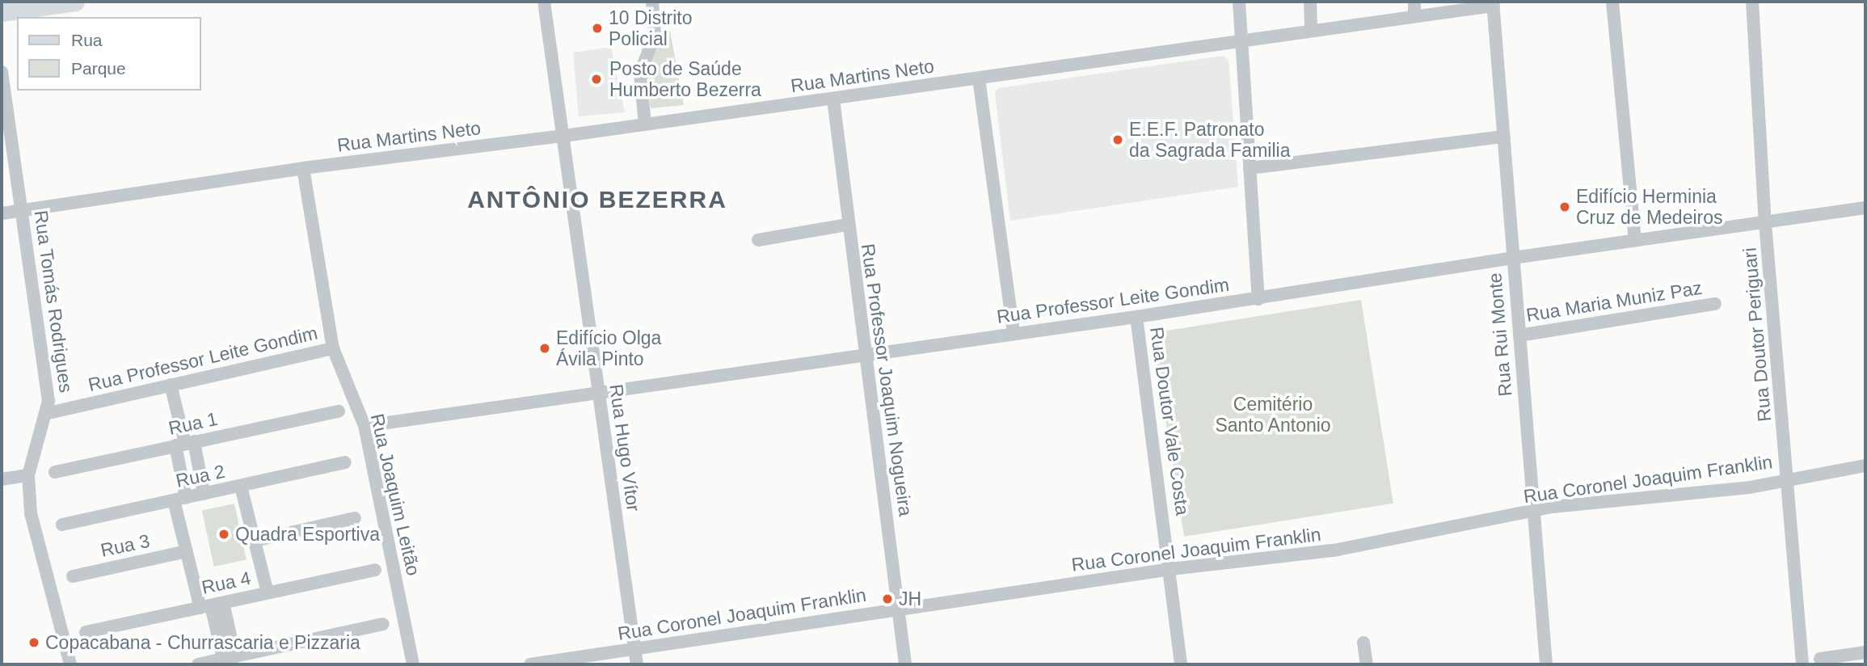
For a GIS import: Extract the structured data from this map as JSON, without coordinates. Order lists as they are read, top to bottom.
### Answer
{
  "streets": {
    "street": [
      "Rua Martins Neto",
      "Rua Professor Leite Gondim",
      "Rua Tomás Rodrigues",
      "Rua Maria Muniz Paz",
      "Rua Rui Monte",
      "Rua Doutor Periguari",
      "Rua Professor Joaquim Nogueira",
      "Rua Doutor Vale Costa",
      "Rua 1",
      "Rua Hugo Vítor",
      "Rua 2",
      "Rua Coronel Joaquim Franklin",
      "Rua Joaquim Leitão",
      "Rua 3",
      "Rua 4"
    ]
  },
  "crossings": [
    ["Rua Martins Neto", "Rua Tomás Rodrigues"],
    ["Rua Martins Neto", "Rua Rui Monte"],
    ["Rua Martins Neto", "Rua Professor Joaquim Nogueira"],
    ["Rua Martins Neto", "Rua Hugo Vítor"],
    ["Rua Martins Neto", "Rua Joaquim Leitão"],
    ["Rua Professor Leite Gondim", "Rua Tomás Rodrigues"],
    ["Rua Professor Leite Gondim", "Rua Rui Monte"],
    ["Rua Professor Leite Gondim", "Rua Doutor Periguari"],
    ["Rua Professor Leite Gondim", "Rua Professor Joaquim Nogueira"],
    ["Rua Professor Leite Gondim", "Rua Doutor Vale Costa"],
    ["Rua Professor Leite Gondim", "Rua Hugo Vítor"],
    ["Rua Professor Leite Gondim", "Rua Joaquim Leitão"],
    ["Rua Maria Muniz Paz", "Rua Rui Monte"],
    ["Rua Rui Monte", "Rua Coronel Joaquim Franklin"],
    ["Rua Doutor Periguari", "Rua Coronel Joaquim Franklin"],
    ["Rua Professor Joaquim Nogueira", "Rua Coronel Joaquim Franklin"],
    ["Rua Doutor Vale Costa", "Rua Coronel Joaquim Franklin"],
    ["Rua Hugo Vítor", "Rua Coronel Joaquim Franklin"]
  ],
  "districts": ["ANTÔNIO BEZERRA"],
  "parks": ["Cemitério Santo Antonio"],
  "places": [
    "10 Distrito Policial",
    "Posto de Saúde Humberto Bezerra",
    "E.E.F. Patronato da Sagrada Familia",
    "Edifício Herminia Cruz de Medeiros",
    "Edifício Olga Ávila Pinto",
    "Quadra Esportiva",
    "JH",
    "Copacabana - Churrascaria e Pizzaria"
  ],
  "legend": ["Rua", "Parque"]
}
